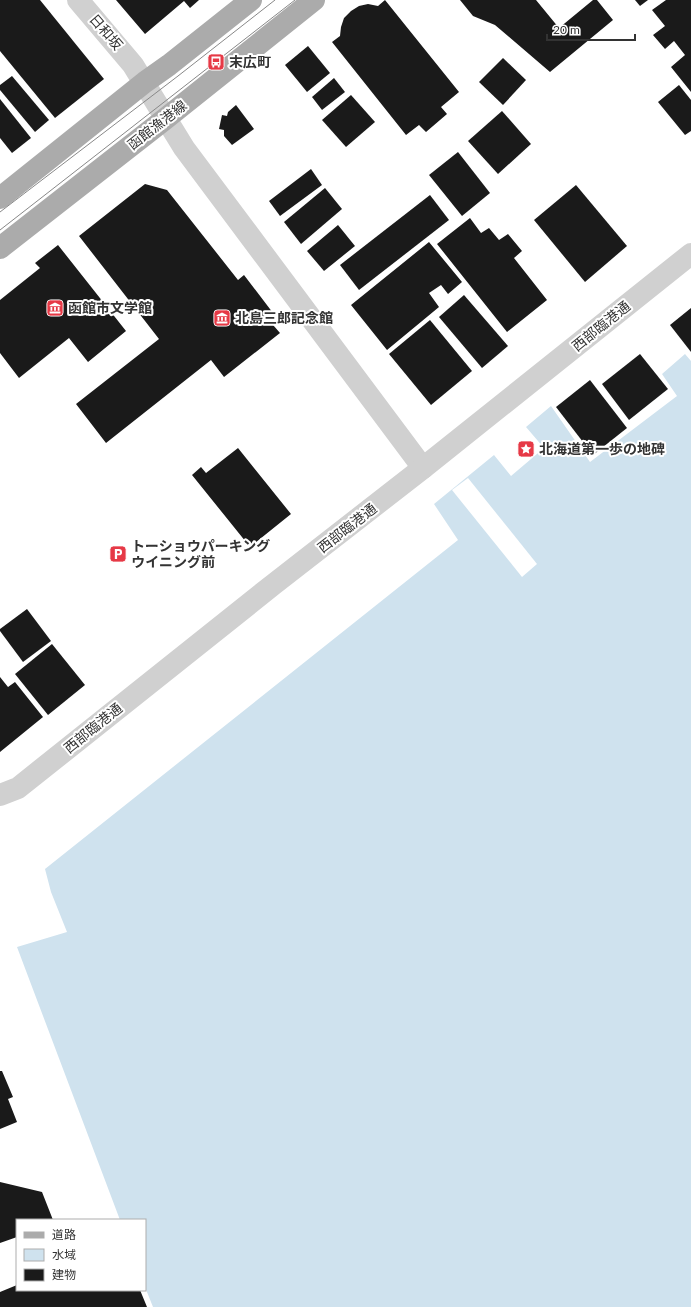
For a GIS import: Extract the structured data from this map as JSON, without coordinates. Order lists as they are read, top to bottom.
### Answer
{
  "streets": {
    "main road": ["函館漁港線"],
    "street": ["日和坂", "西部臨港通"]
  },
  "crossings": [
    ["日和坂", "函館漁港線"],
    ["日和坂", "西部臨港通"]
  ],
  "places": {
    "bus stop": ["末広町"],
    "museum": ["函館市文学館", "北島三郎記念館"],
    "place": ["北海道第一歩の地碑"],
    "parking": ["トーショウパーキング ウイニング前"]
  },
  "legend": ["道路", "水域", "建物"],
  "scale_bar": "20 m"
}
